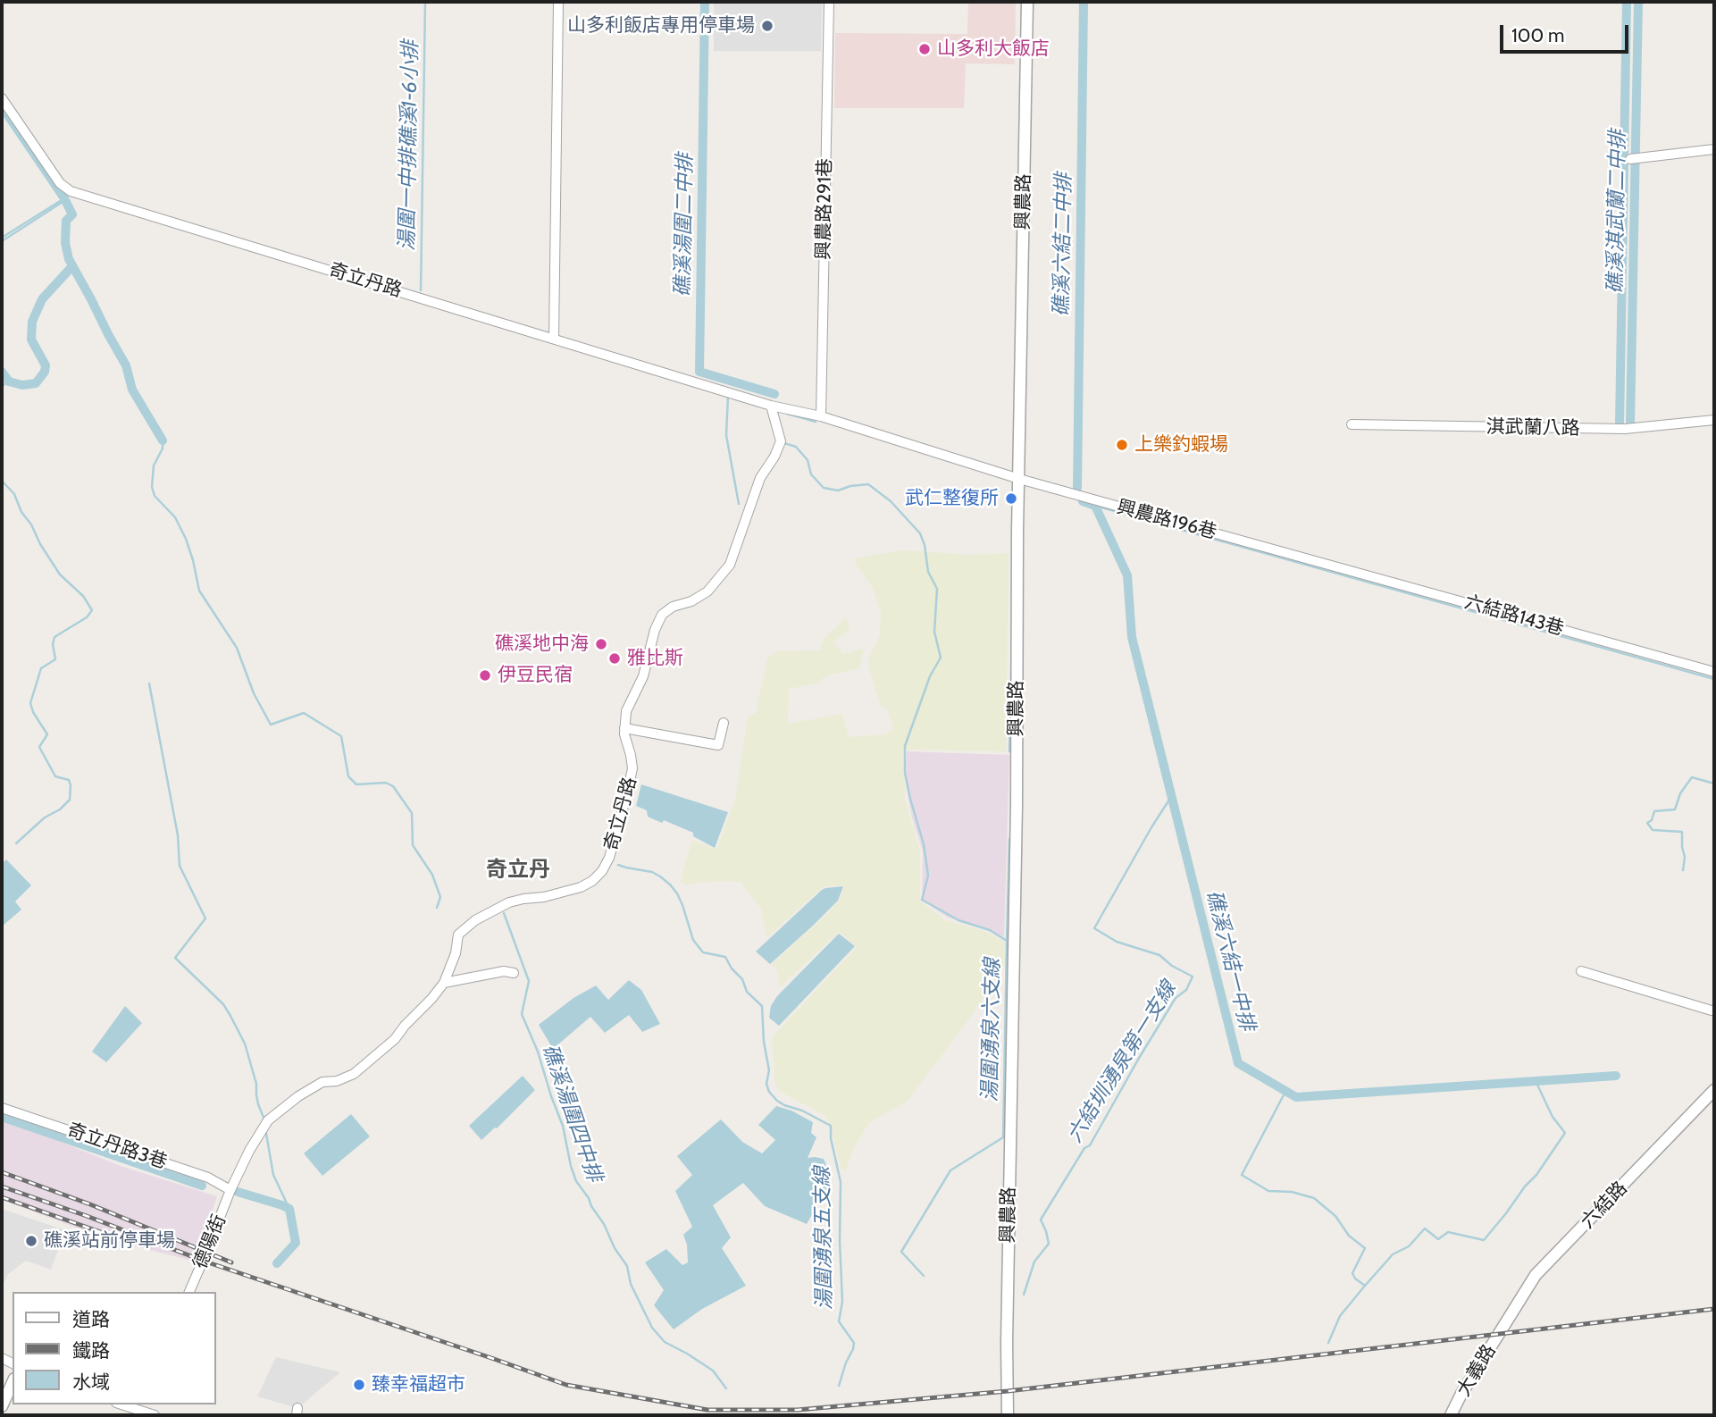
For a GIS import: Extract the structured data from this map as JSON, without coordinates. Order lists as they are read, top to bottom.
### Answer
{
  "streets": {
    "street": [
      "興農路",
      "興農路291巷",
      "奇立丹路",
      "淇武蘭八路",
      "興農路196巷",
      "六結路143巷",
      "奇立丹路3巷",
      "六結路",
      "德陽街",
      "大義路"
    ]
  },
  "crossings": [
    ["興農路", "奇立丹路"],
    ["興農路", "興農路196巷"],
    ["興農路291巷", "奇立丹路"],
    ["奇立丹路", "興農路196巷"],
    ["奇立丹路", "奇立丹路3巷"],
    ["奇立丹路", "德陽街"],
    ["興農路196巷", "六結路143巷"],
    ["奇立丹路3巷", "德陽街"],
    ["六結路", "大義路"]
  ],
  "districts": ["奇立丹"],
  "water": [
    "湯圍一中排礁溪1-6小排",
    "礁溪淇武蘭二中排",
    "礁溪湯圍二中排",
    "礁溪六結二中排",
    "礁溪六結一中排",
    "湯圍湧泉六支線",
    "六結圳湧泉第一支線",
    "礁溪湯圍四中排",
    "湯圍湧泉五支線"
  ],
  "places": [
    "山多利飯店專用停車場",
    "山多利大飯店",
    "上樂釣蝦場",
    "武仁整復所",
    "礁溪地中海",
    "雅比斯",
    "伊豆民宿",
    "礁溪站前停車場",
    "臻幸福超市"
  ],
  "legend": ["道路", "鐵路", "水域"],
  "scale_bar": "100 m"
}
